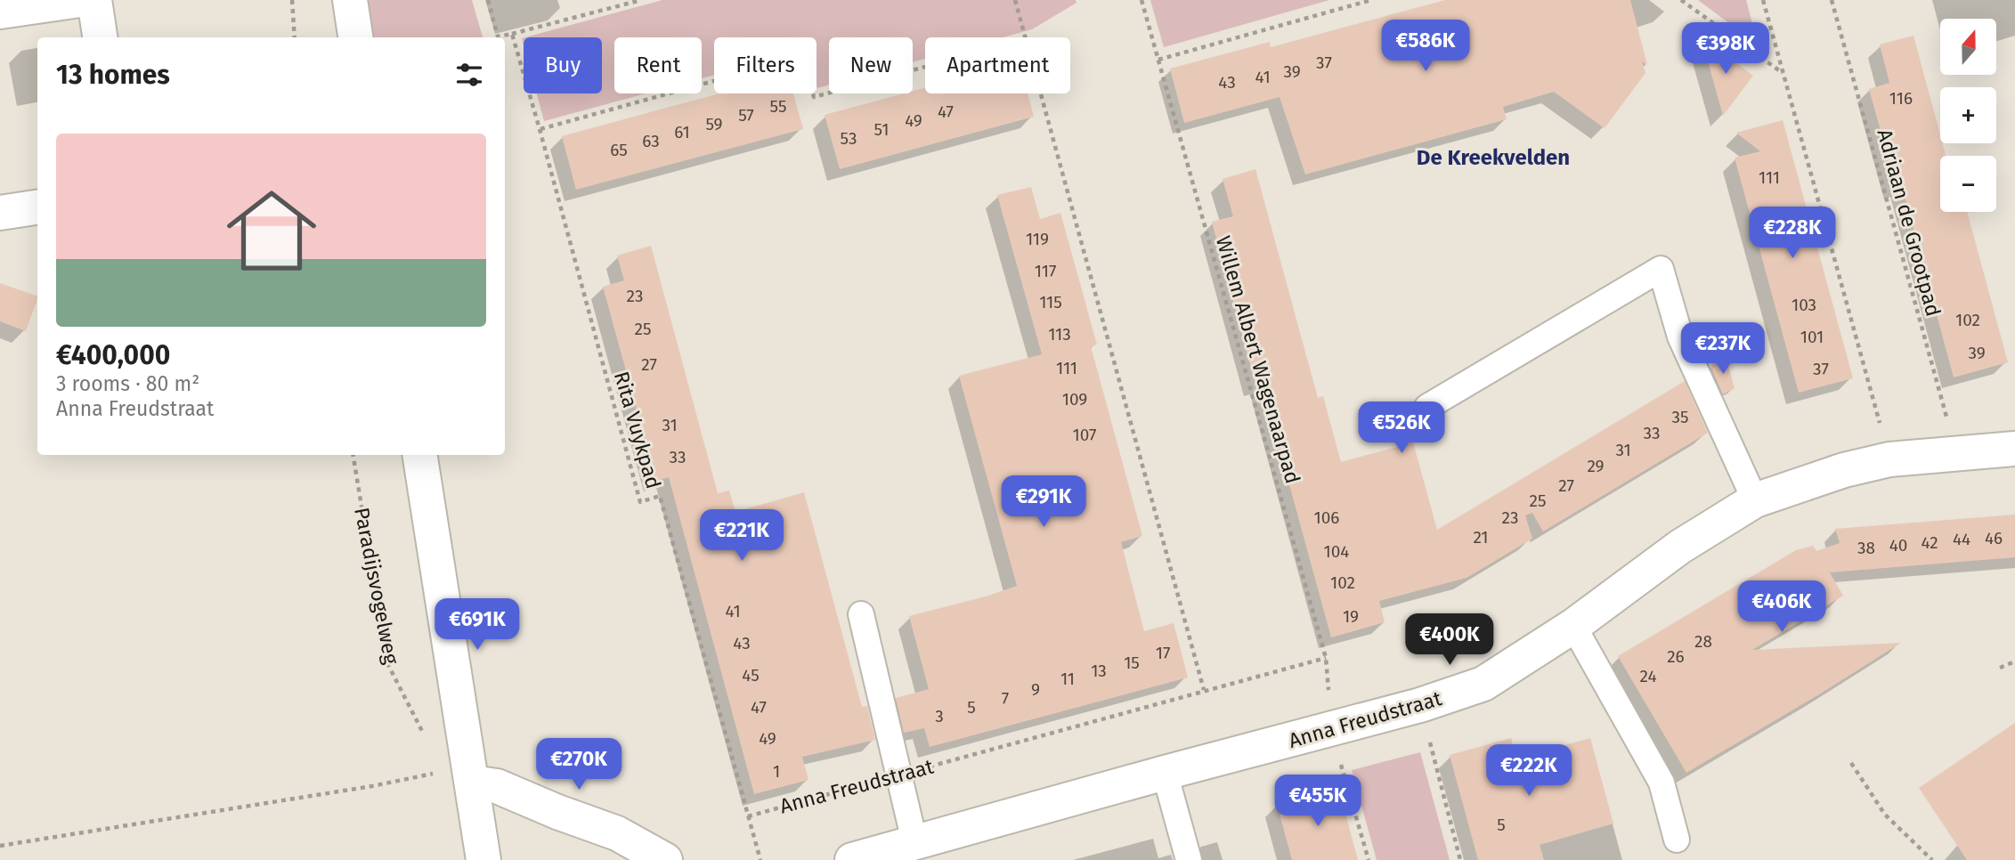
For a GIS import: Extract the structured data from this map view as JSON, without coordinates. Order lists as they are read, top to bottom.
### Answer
{
  "streets": {
    "street": ["Anna Freudstraat"],
    "path": [
      "Adriaan de Grootpad",
      "Willem Albert Wagenaarpad",
      "Rita Vuykpad",
      "Paradijsvogelweg"
    ]
  },
  "crossings": [
    ["Adriaan de Grootpad", "Anna Freudstraat"],
    ["Willem Albert Wagenaarpad", "Anna Freudstraat"],
    ["Rita Vuykpad", "Anna Freudstraat"]
  ],
  "districts": ["De Kreekvelden"],
  "house_numbers": [
    "37",
    "39",
    "41",
    "43",
    "116",
    "55",
    "47",
    "57",
    "49",
    "59",
    "51",
    "61",
    "53",
    "63",
    "65",
    "111",
    "119",
    "117",
    "23",
    "115",
    "103",
    "102",
    "25",
    "113",
    "101",
    "39",
    "27",
    "111",
    "37",
    "109",
    "35",
    "31",
    "33",
    "107",
    "31",
    "33",
    "29",
    "27",
    "25",
    "106",
    "23",
    "21",
    "46",
    "44",
    "42",
    "40",
    "38",
    "104",
    "102",
    "41",
    "19",
    "28",
    "43",
    "17",
    "26",
    "15",
    "13",
    "45",
    "24",
    "11",
    "9",
    "7",
    "47",
    "5",
    "3",
    "49",
    "1",
    "5"
  ],
  "north": "top",
  "page": {
    "map_buttons": ["+", "−"],
    "price": [
      "€586K",
      "€398K",
      "€228K",
      "€237K",
      "€526K",
      "€291K",
      "€221K",
      "€406K",
      "€691K",
      "€400K",
      "€270K",
      "€222K",
      "€455K"
    ],
    "chip": [
      "Buy",
      "Rent",
      "Filters",
      "New",
      "Apartment"
    ],
    "heading": "13 homes",
    "list": [
      {
        "name": "€400,000",
        "note": "3 rooms · 80 m² · Anna Freudstraat"
      }
    ]
  }
}
